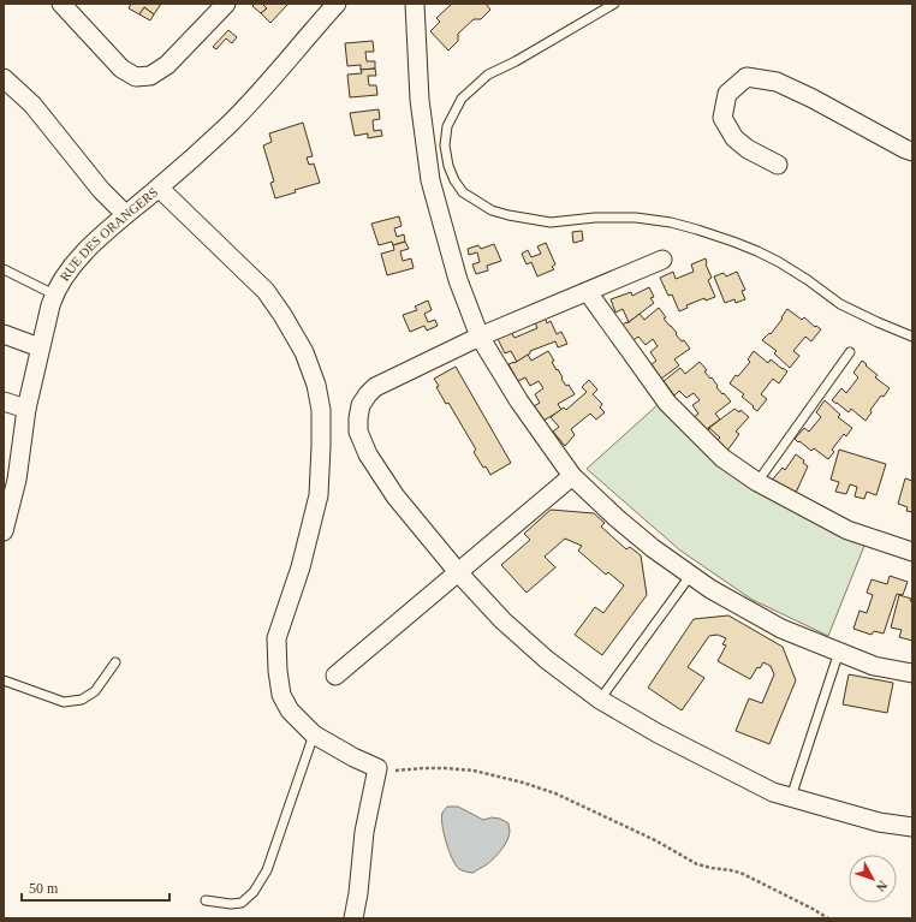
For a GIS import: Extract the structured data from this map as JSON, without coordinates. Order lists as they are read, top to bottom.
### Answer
{
  "streets": {
    "street": ["RUE DES ORANGERS"]
  },
  "scale_bar": "50 m",
  "north": "bottom right"
}
